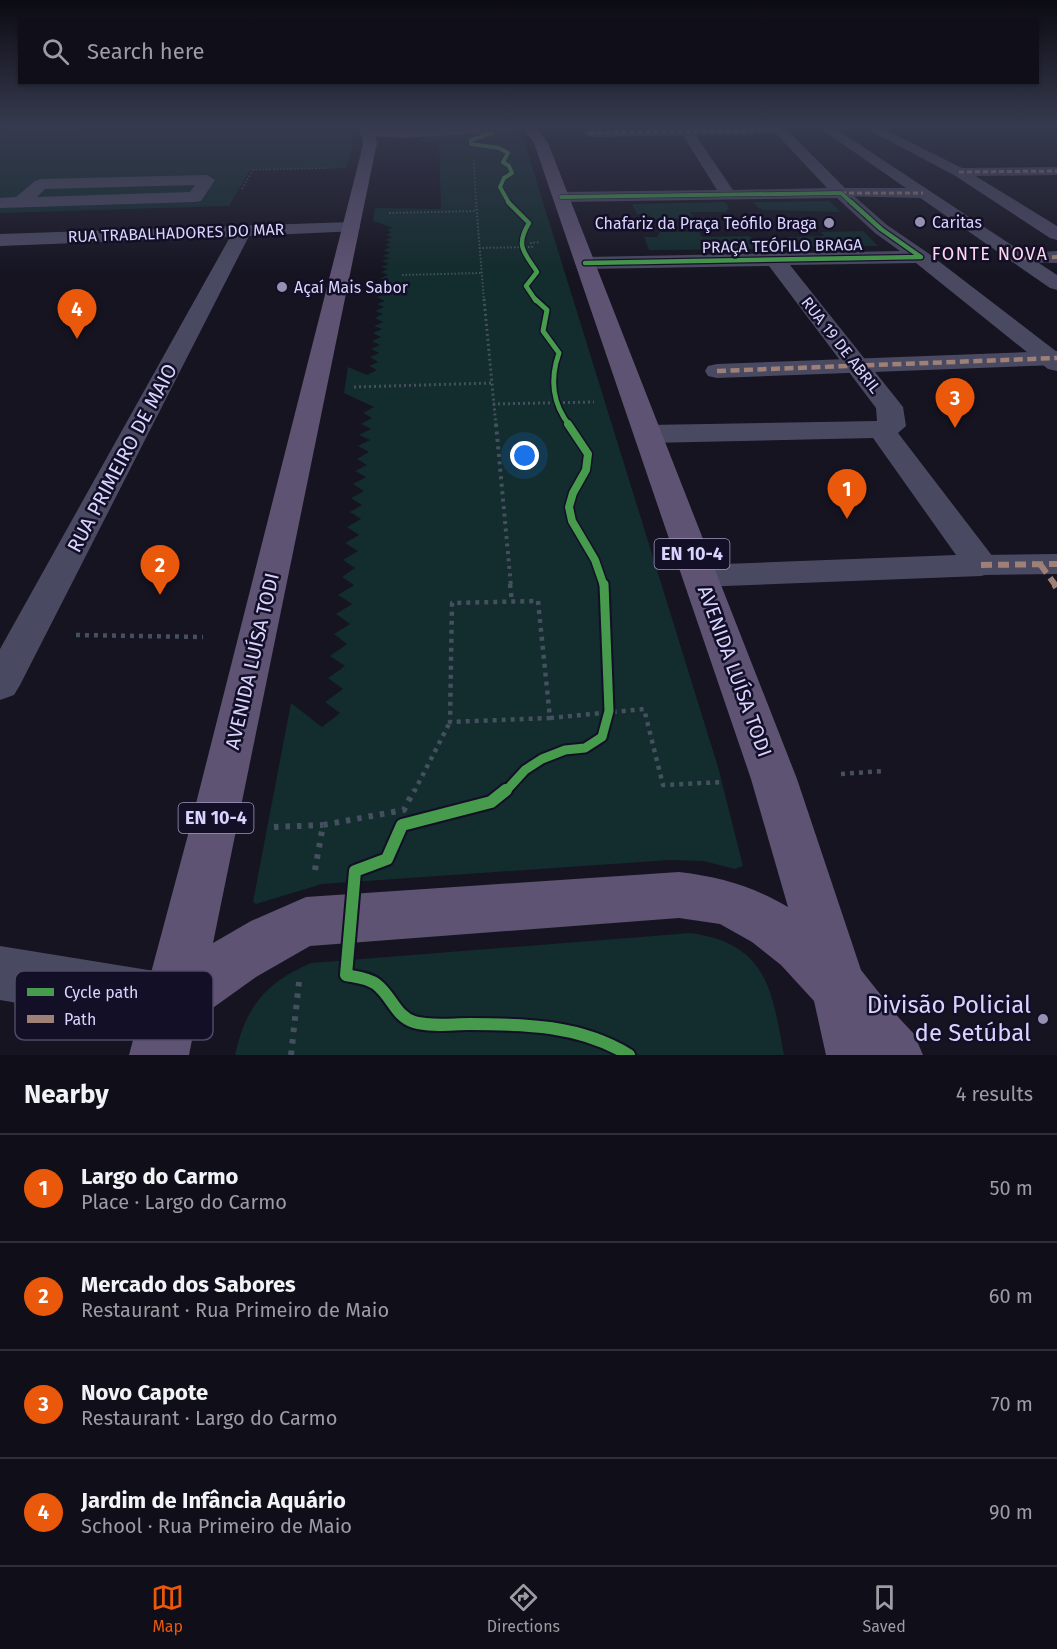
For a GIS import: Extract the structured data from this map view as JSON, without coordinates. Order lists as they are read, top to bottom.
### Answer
{
  "streets": {
    "main road": ["EN 10-4", "AVENIDA LUÍSA TODI"],
    "street": [
      "RUA TRABALHADORES DO MAR",
      "PRAÇA TEÓFILO BRAGA",
      "RUA 19 DE ABRIL",
      "RUA PRIMEIRO DE MAIO"
    ]
  },
  "crossings": [
    ["RUA TRABALHADORES DO MAR", "RUA PRIMEIRO DE MAIO"],
    ["RUA TRABALHADORES DO MAR", "AVENIDA LUÍSA TODI"],
    ["PRAÇA TEÓFILO BRAGA", "RUA 19 DE ABRIL"],
    ["PRAÇA TEÓFILO BRAGA", "AVENIDA LUÍSA TODI"]
  ],
  "districts": ["FONTE NOVA"],
  "places": [
    "Caritas",
    "Chafariz da Praça Teófilo Braga",
    "Açaí Mais Sabor",
    "Divisão Policial de Setúbal"
  ],
  "legend": ["Cycle path", "Path"],
  "page": {
    "search": "Search here",
    "pins": [
      "4",
      "3",
      "1",
      "2"
    ],
    "heading": ["Nearby", "4 results"],
    "list": [
      {
        "mark": "1",
        "name": "Largo do Carmo",
        "note": "Place · Largo do Carmo",
        "value": "50 m"
      },
      {
        "mark": "2",
        "name": "Mercado dos Sabores",
        "note": "Restaurant · Rua Primeiro de Maio",
        "value": "60 m"
      },
      {
        "mark": "3",
        "name": "Novo Capote",
        "note": "Restaurant · Largo do Carmo",
        "value": "70 m"
      },
      {
        "mark": "4",
        "name": "Jardim de Infância Aquário",
        "note": "School · Rua Primeiro de Maio",
        "value": "90 m"
      }
    ],
    "nav": ["Map", "Directions", "Saved"]
  }
}
